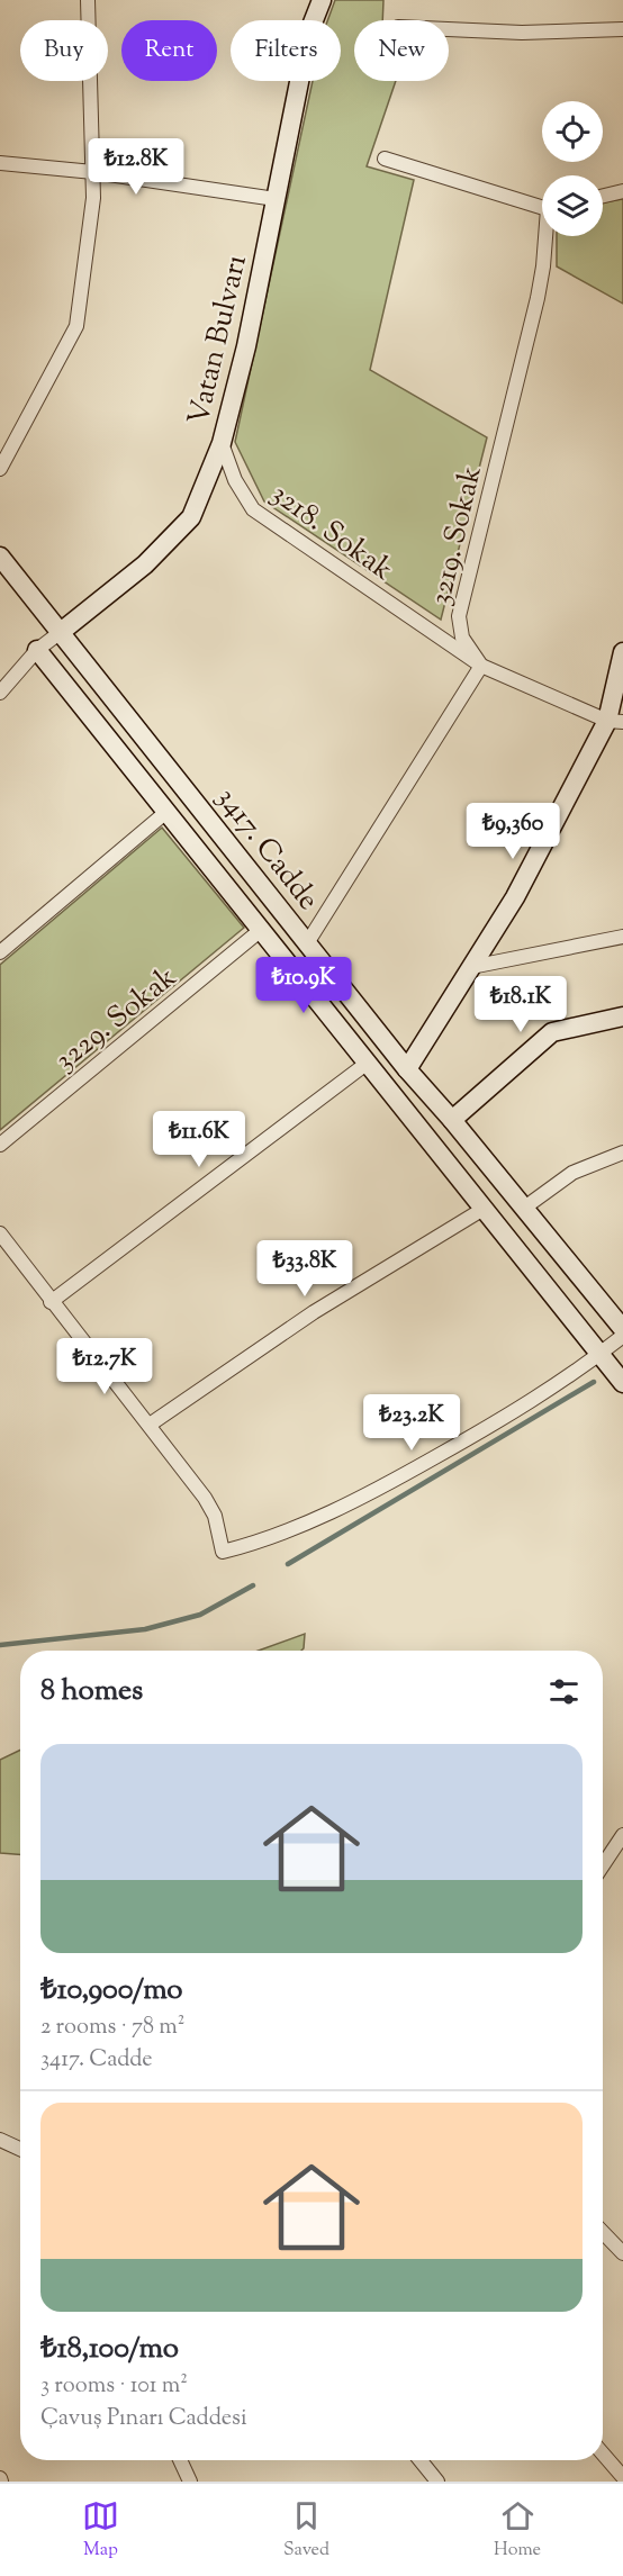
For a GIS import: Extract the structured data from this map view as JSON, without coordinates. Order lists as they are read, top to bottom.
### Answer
{
  "streets": {
    "street": [
      "Vatan Bulvarı",
      "3218. Sokak",
      "3219. Sokak",
      "3417. Cadde",
      "3229. Sokak"
    ]
  },
  "crossings": [
    ["Vatan Bulvarı", "3218. Sokak"],
    ["Vatan Bulvarı", "3417. Cadde"],
    ["3218. Sokak", "3219. Sokak"],
    ["3417. Cadde", "3229. Sokak"]
  ],
  "page": {
    "chip": [
      "Buy",
      "Rent",
      "Filters",
      "New"
    ],
    "price": [
      "₺12.8K",
      "₺9,360",
      "₺10.9K",
      "₺18.1K",
      "₺11.6K",
      "₺33.8K",
      "₺12.7K",
      "₺23.2K"
    ],
    "heading": "8 homes",
    "list": [
      {
        "name": "₺10,900/mo",
        "note": "2 rooms · 78 m² · 3417. Cadde"
      },
      {
        "name": "₺18,100/mo",
        "note": "3 rooms · 101 m² · Çavuş Pınarı Caddesi"
      }
    ],
    "tabs": ["Map", "Saved", "Home"]
  }
}
